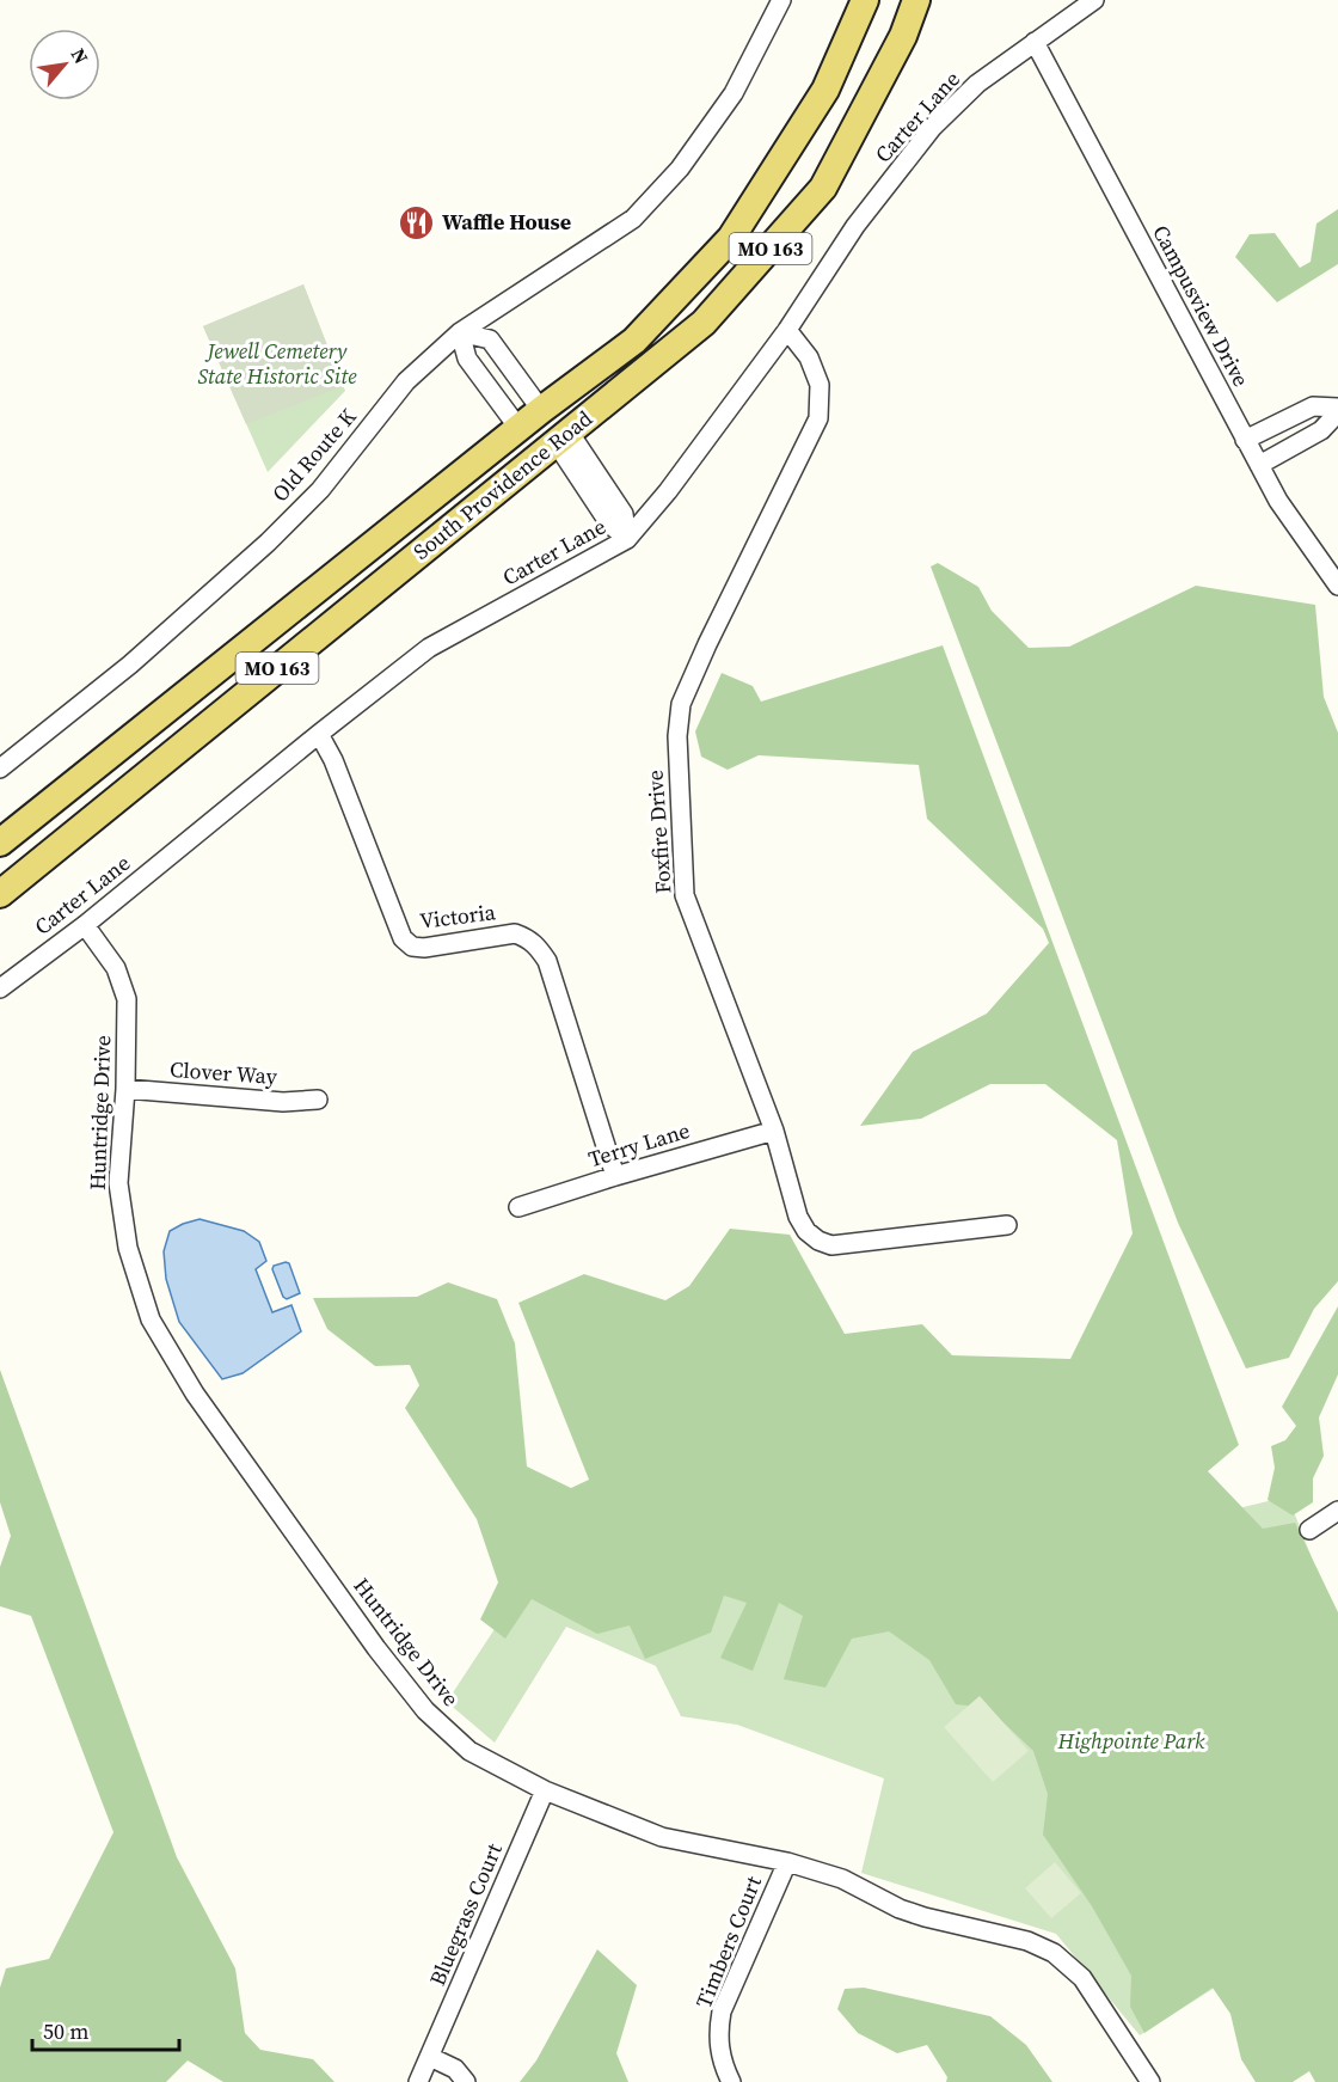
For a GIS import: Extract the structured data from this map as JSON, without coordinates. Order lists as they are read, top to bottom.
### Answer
{
  "streets": {
    "main road": ["MO 163", "South Providence Road"],
    "street": [
      "Carter Lane",
      "Campusview Drive",
      "Old Route K",
      "Foxfire Drive",
      "Victoria",
      "Clover Way",
      "Huntridge Drive",
      "Terry Lane",
      "Bluegrass Court",
      "Timbers Court"
    ]
  },
  "crossings": [
    ["Carter Lane", "Campusview Drive"],
    ["Carter Lane", "Foxfire Drive"],
    ["Carter Lane", "Victoria"],
    ["Carter Lane", "Huntridge Drive"],
    ["Foxfire Drive", "Terry Lane"],
    ["Victoria", "Terry Lane"],
    ["Clover Way", "Huntridge Drive"],
    ["Huntridge Drive", "Bluegrass Court"],
    ["Huntridge Drive", "Timbers Court"]
  ],
  "parks": ["Jewell Cemetery State Historic Site", "Highpointe Park"],
  "places": {
    "restaurant": ["Waffle House"]
  },
  "scale_bar": "50 m",
  "north": "top right"
}
